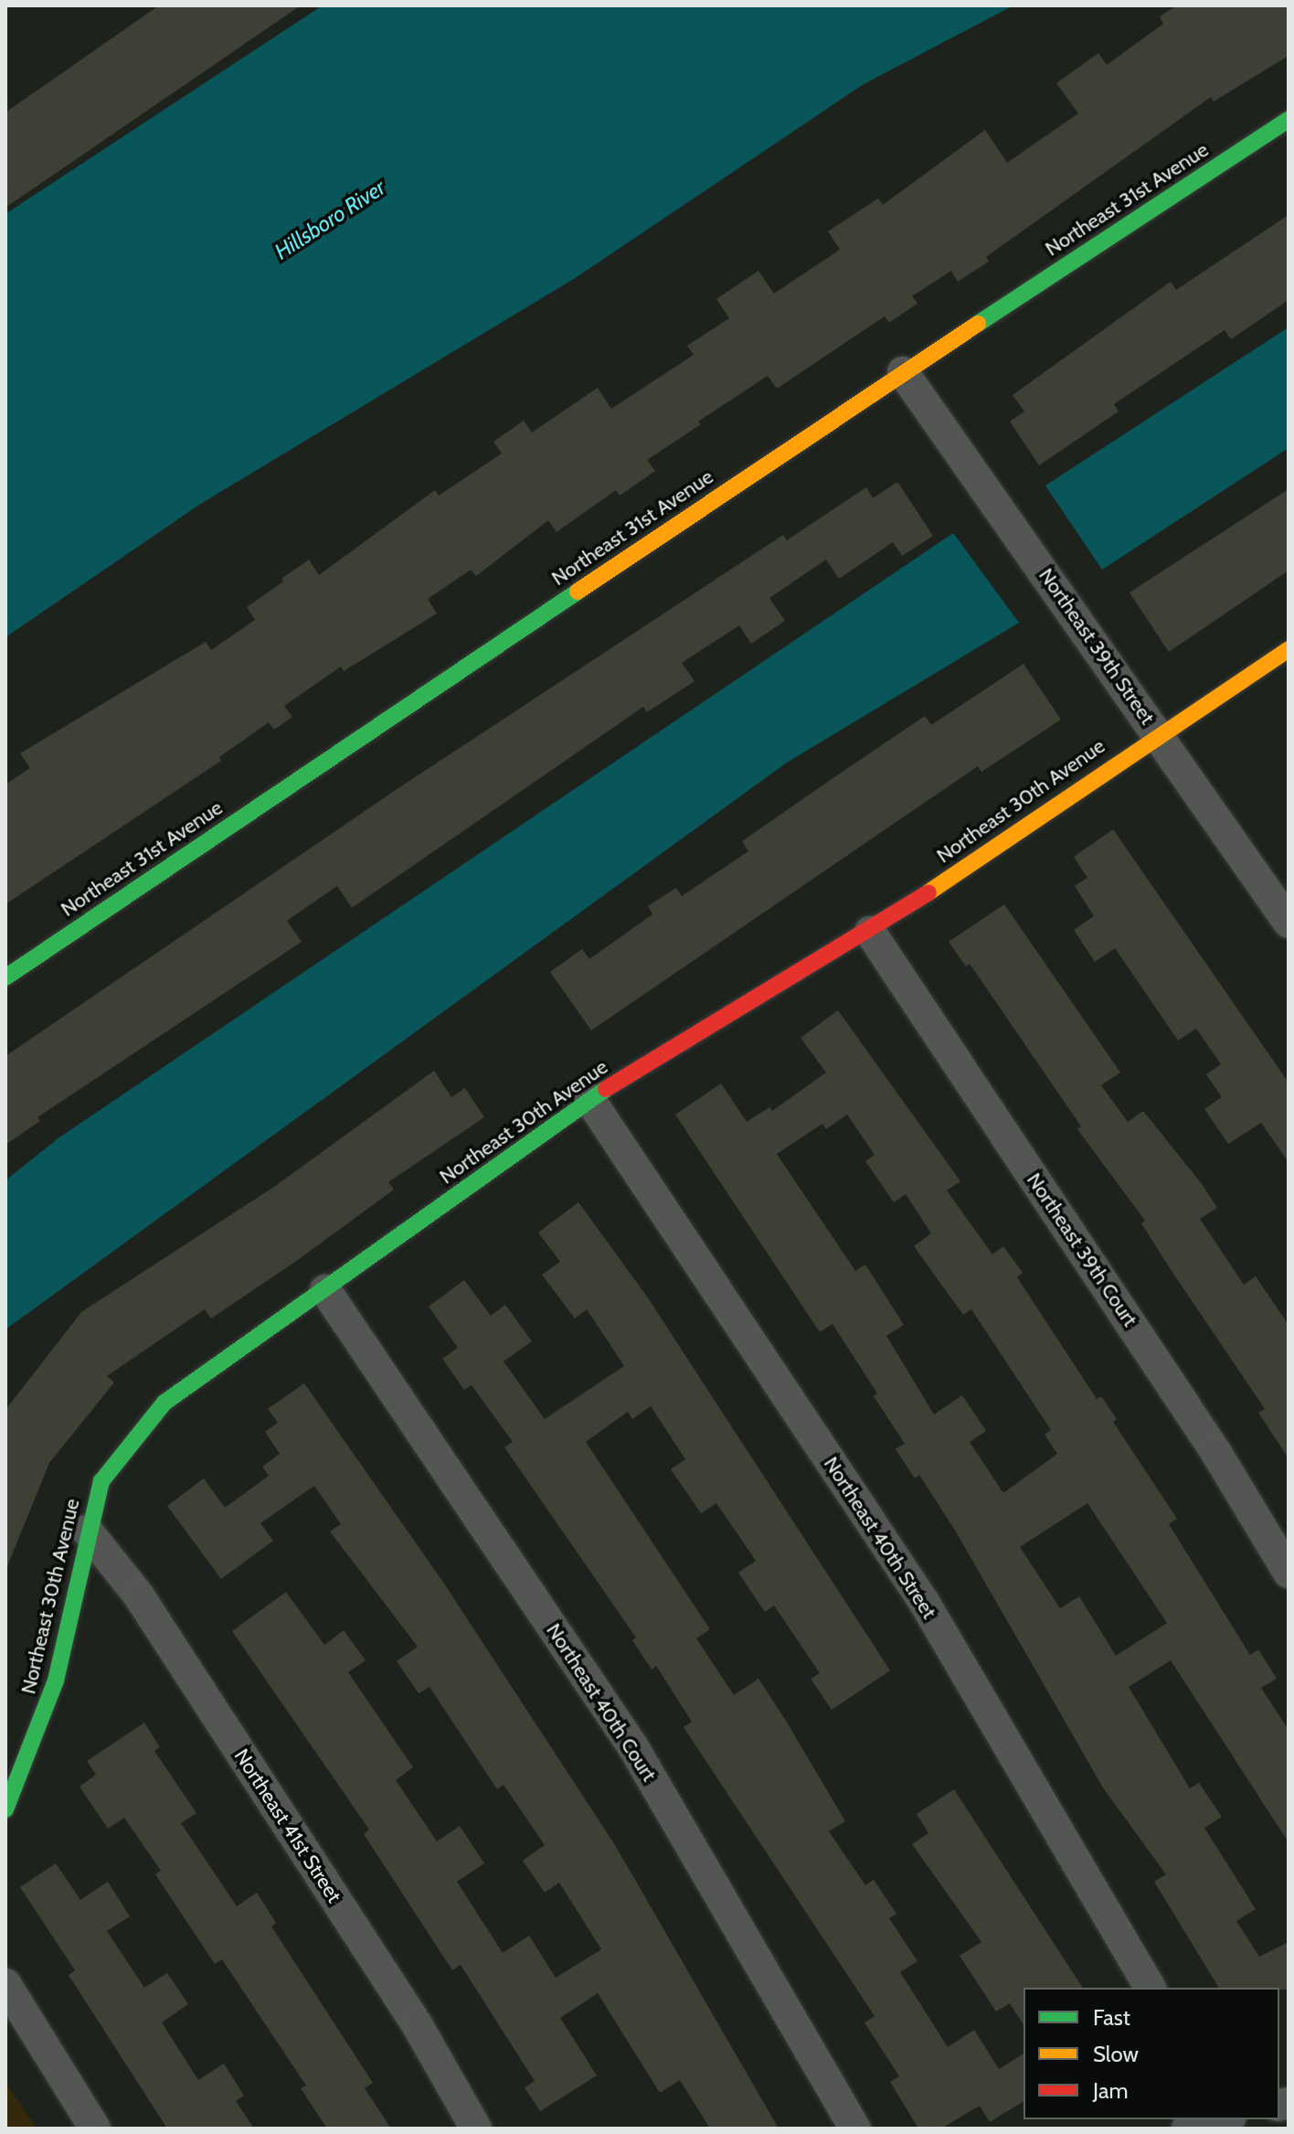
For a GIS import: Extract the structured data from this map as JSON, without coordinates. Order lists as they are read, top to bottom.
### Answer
{
  "streets": {
    "street": [
      "Northeast 31st Avenue",
      "Northeast 39th Street",
      "Northeast 30th Avenue",
      "Northeast 39th Court",
      "Northeast 40th Street",
      "Northeast 40th Court",
      "Northeast 41st Street"
    ]
  },
  "crossings": [
    ["Northeast 31st Avenue", "Northeast 39th Street"],
    ["Northeast 39th Street", "Northeast 30th Avenue"],
    ["Northeast 30th Avenue", "Northeast 39th Court"],
    ["Northeast 30th Avenue", "Northeast 40th Street"],
    ["Northeast 30th Avenue", "Northeast 40th Court"],
    ["Northeast 30th Avenue", "Northeast 41st Street"]
  ],
  "water": ["Hillsboro River"],
  "legend": ["Fast", "Slow", "Jam"]
}
